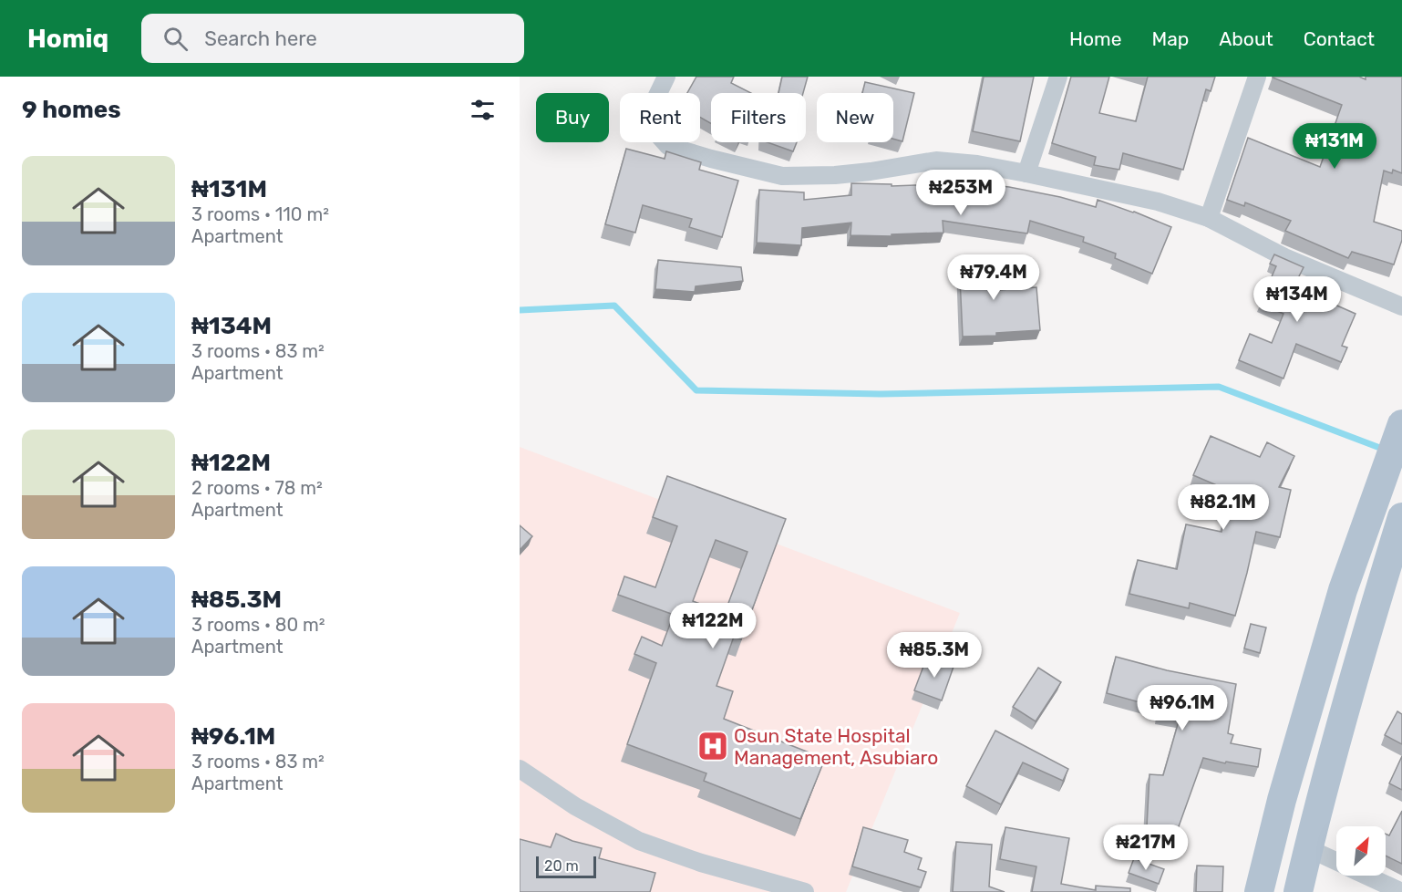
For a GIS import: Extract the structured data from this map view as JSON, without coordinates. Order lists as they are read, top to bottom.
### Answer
{
  "places": {
    "hospital": ["Osun State Hospital Management, Asubiaro"]
  },
  "scale_bar": "20 m",
  "north": "top right",
  "page": {
    "header": "Homiq",
    "search": "Search here",
    "nav": [
      "Home",
      "Map",
      "About",
      "Contact"
    ],
    "heading": "9 homes",
    "chip": [
      "Buy",
      "Rent",
      "Filters",
      "New"
    ],
    "price": [
      "₦131M",
      "₦253M",
      "₦79.4M",
      "₦134M",
      "₦82.1M",
      "₦122M",
      "₦85.3M",
      "₦96.1M",
      "₦217M"
    ],
    "list": [
      {
        "name": "₦131M",
        "note": "3 rooms · 110 m² · Apartment"
      },
      {
        "name": "₦134M",
        "note": "3 rooms · 83 m² · Apartment"
      },
      {
        "name": "₦122M",
        "note": "2 rooms · 78 m² · Apartment"
      },
      {
        "name": "₦85.3M",
        "note": "3 rooms · 80 m² · Apartment"
      },
      {
        "name": "₦96.1M",
        "note": "3 rooms · 83 m² · Apartment"
      }
    ],
    "scale": "20 m"
  }
}
